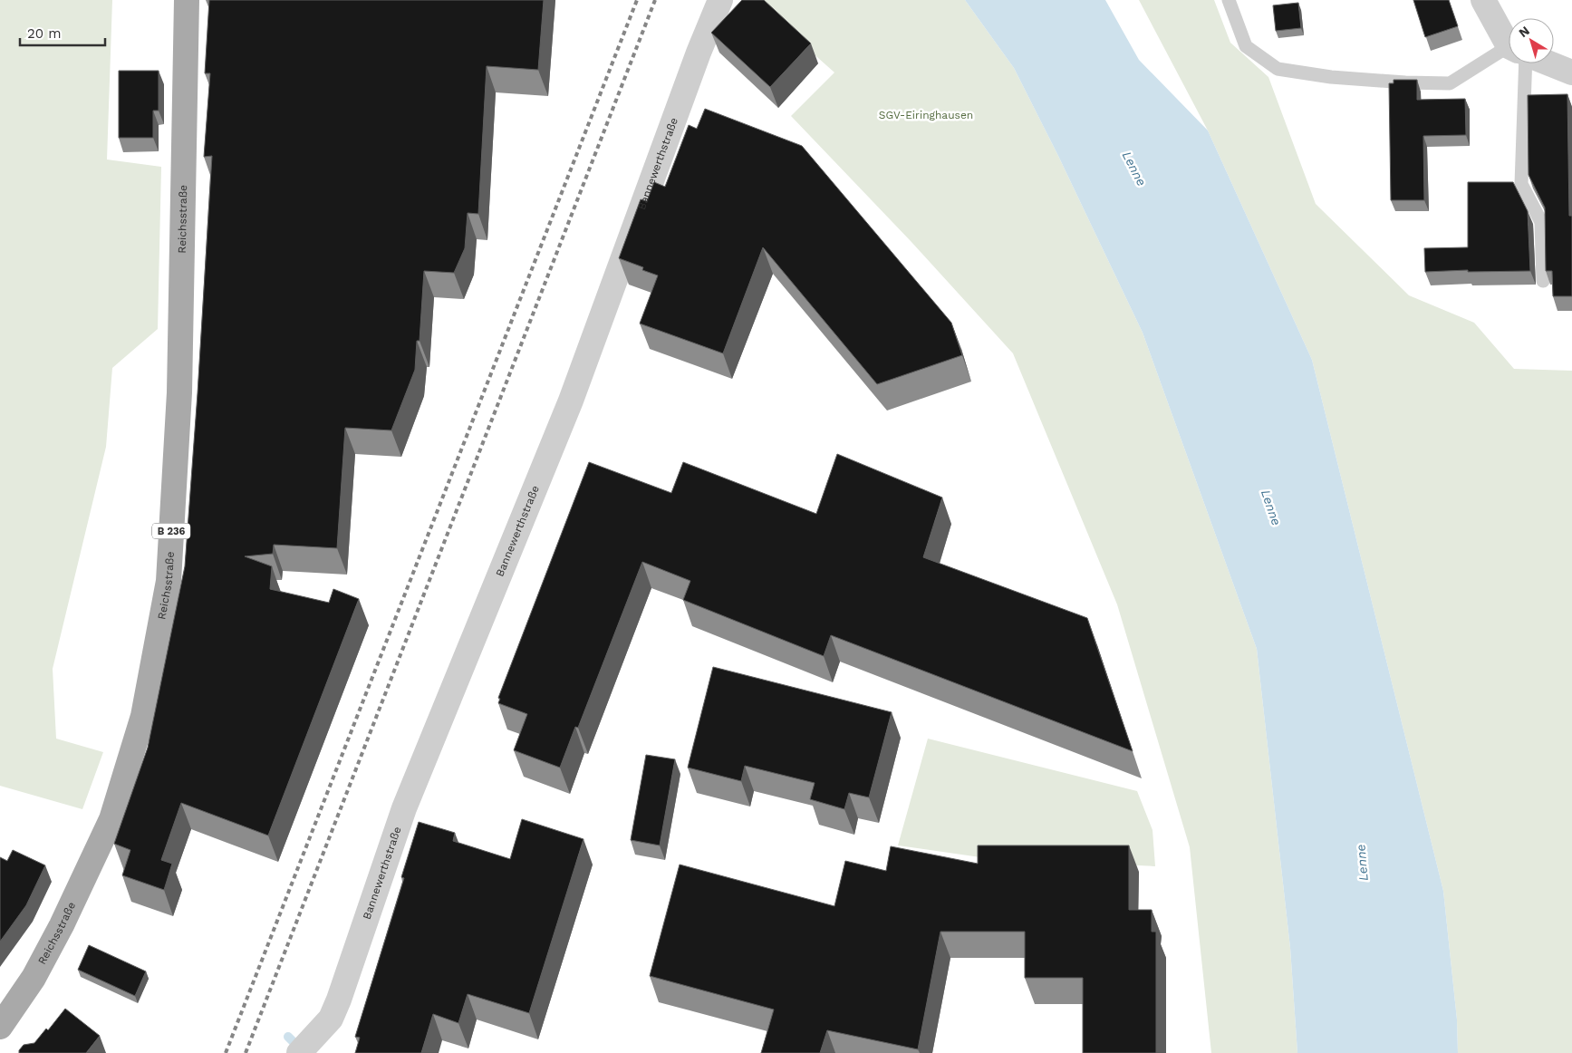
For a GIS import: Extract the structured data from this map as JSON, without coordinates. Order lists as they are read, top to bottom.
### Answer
{
  "streets": {
    "main road": ["Reichsstraße", "B 236"],
    "street": ["Bannewerthstraße"]
  },
  "water": ["Lenne"],
  "parks": ["SGV-Eiringhausen"],
  "scale_bar": "20 m",
  "north": "top left"
}
